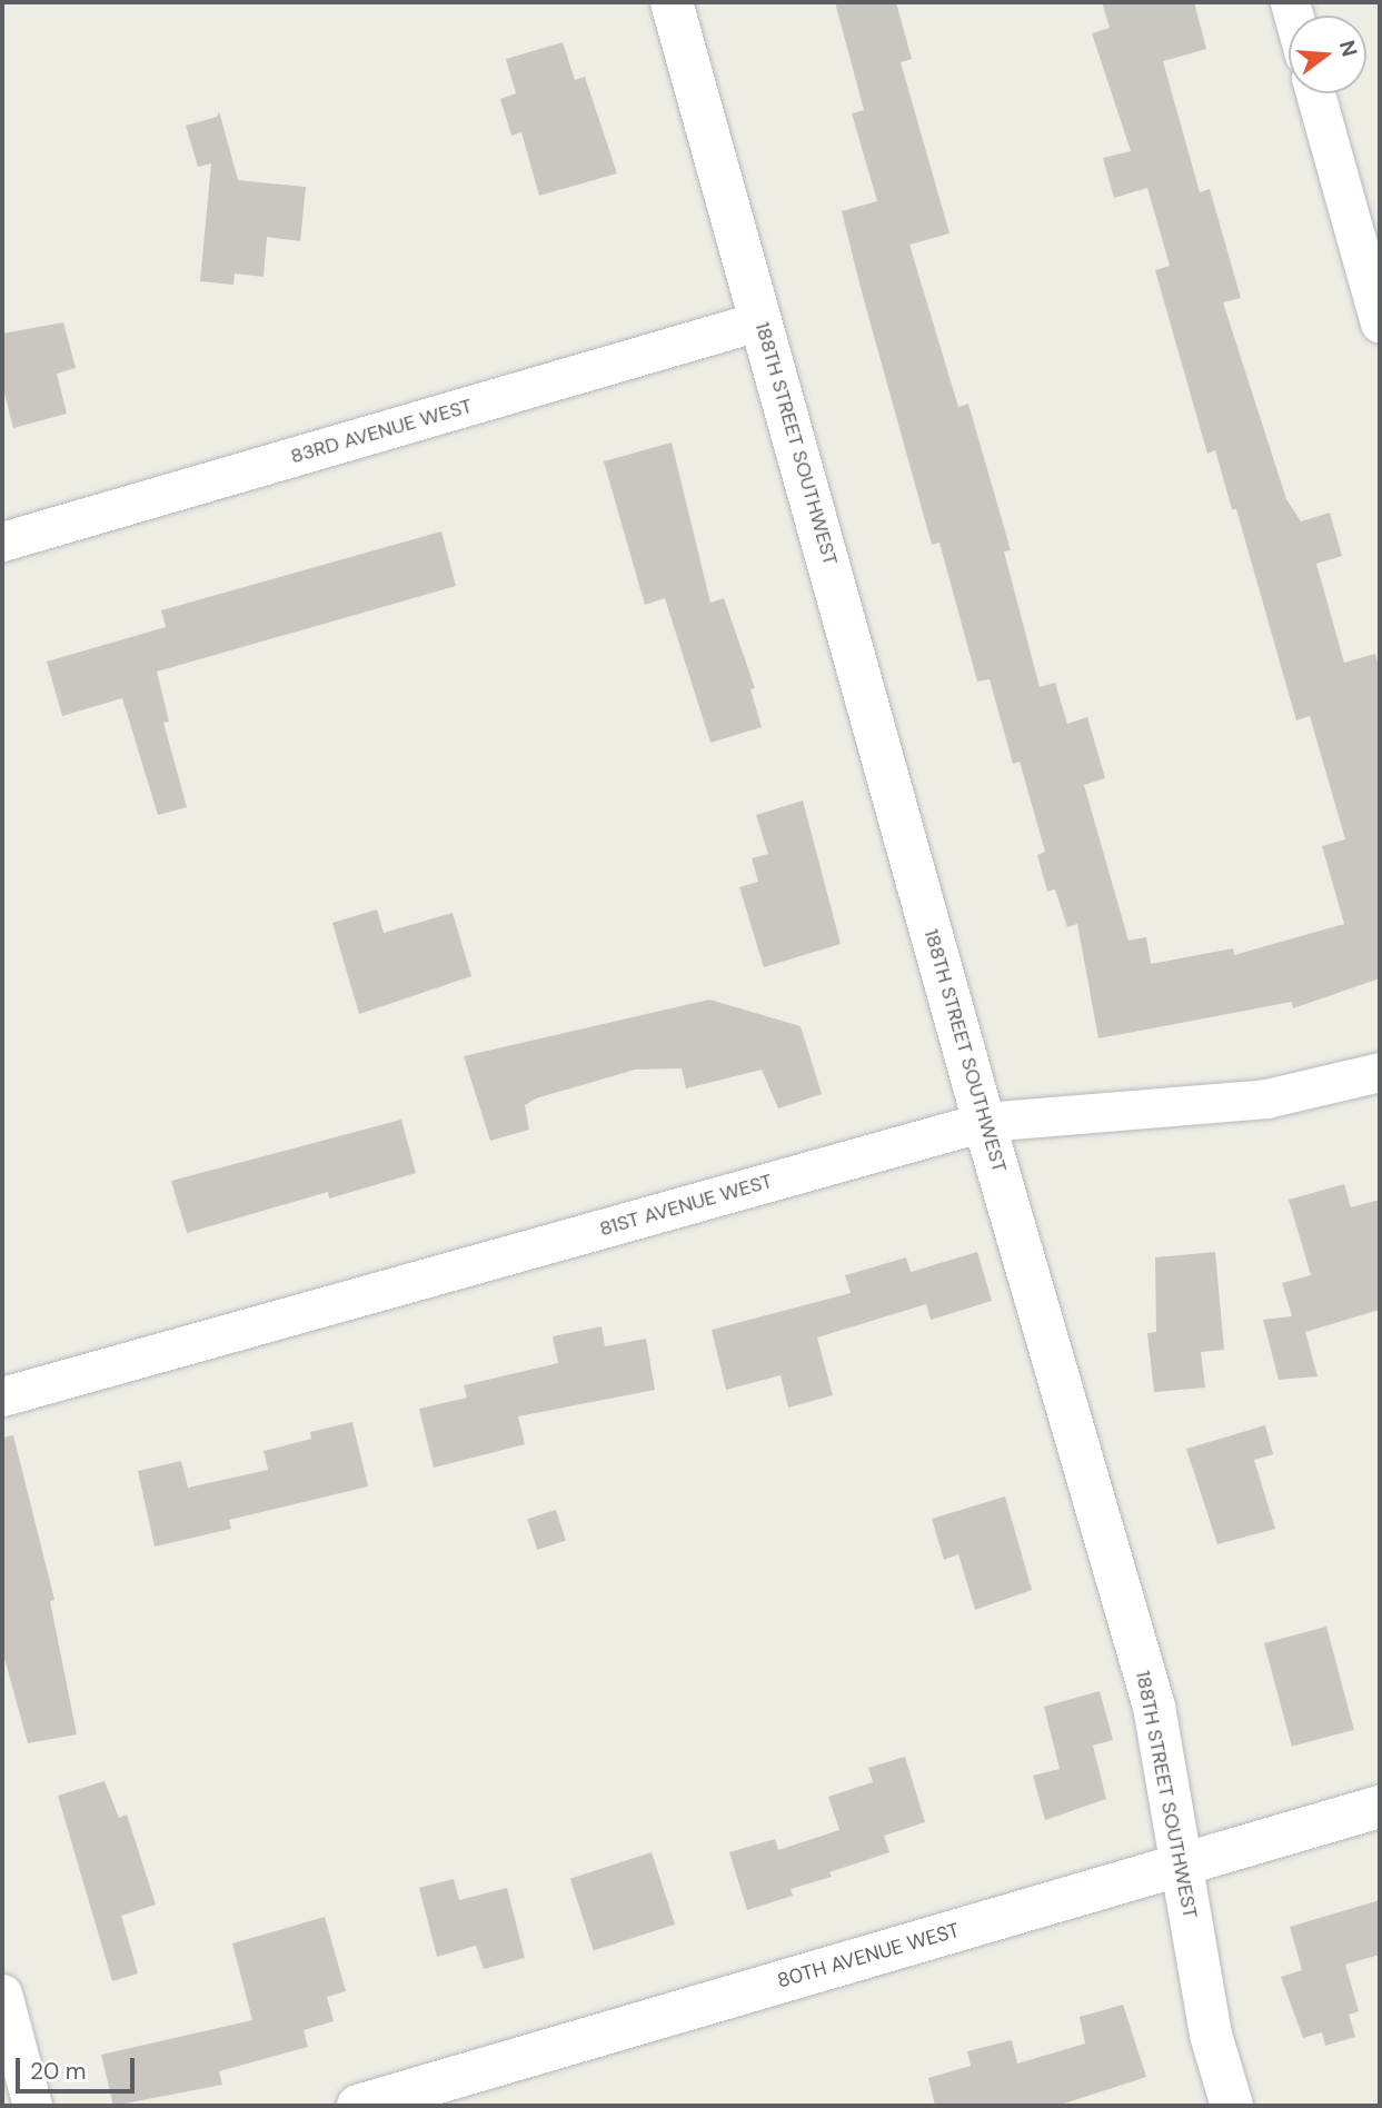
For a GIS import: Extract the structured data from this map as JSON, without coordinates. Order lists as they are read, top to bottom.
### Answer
{
  "streets": {
    "street": [
      "83RD AVENUE WEST",
      "188TH STREET SOUTHWEST",
      "81ST AVENUE WEST",
      "80TH AVENUE WEST"
    ]
  },
  "crossings": [
    ["83RD AVENUE WEST", "188TH STREET SOUTHWEST"],
    ["188TH STREET SOUTHWEST", "81ST AVENUE WEST"],
    ["188TH STREET SOUTHWEST", "80TH AVENUE WEST"]
  ],
  "scale_bar": "20 m",
  "north": "right"
}
